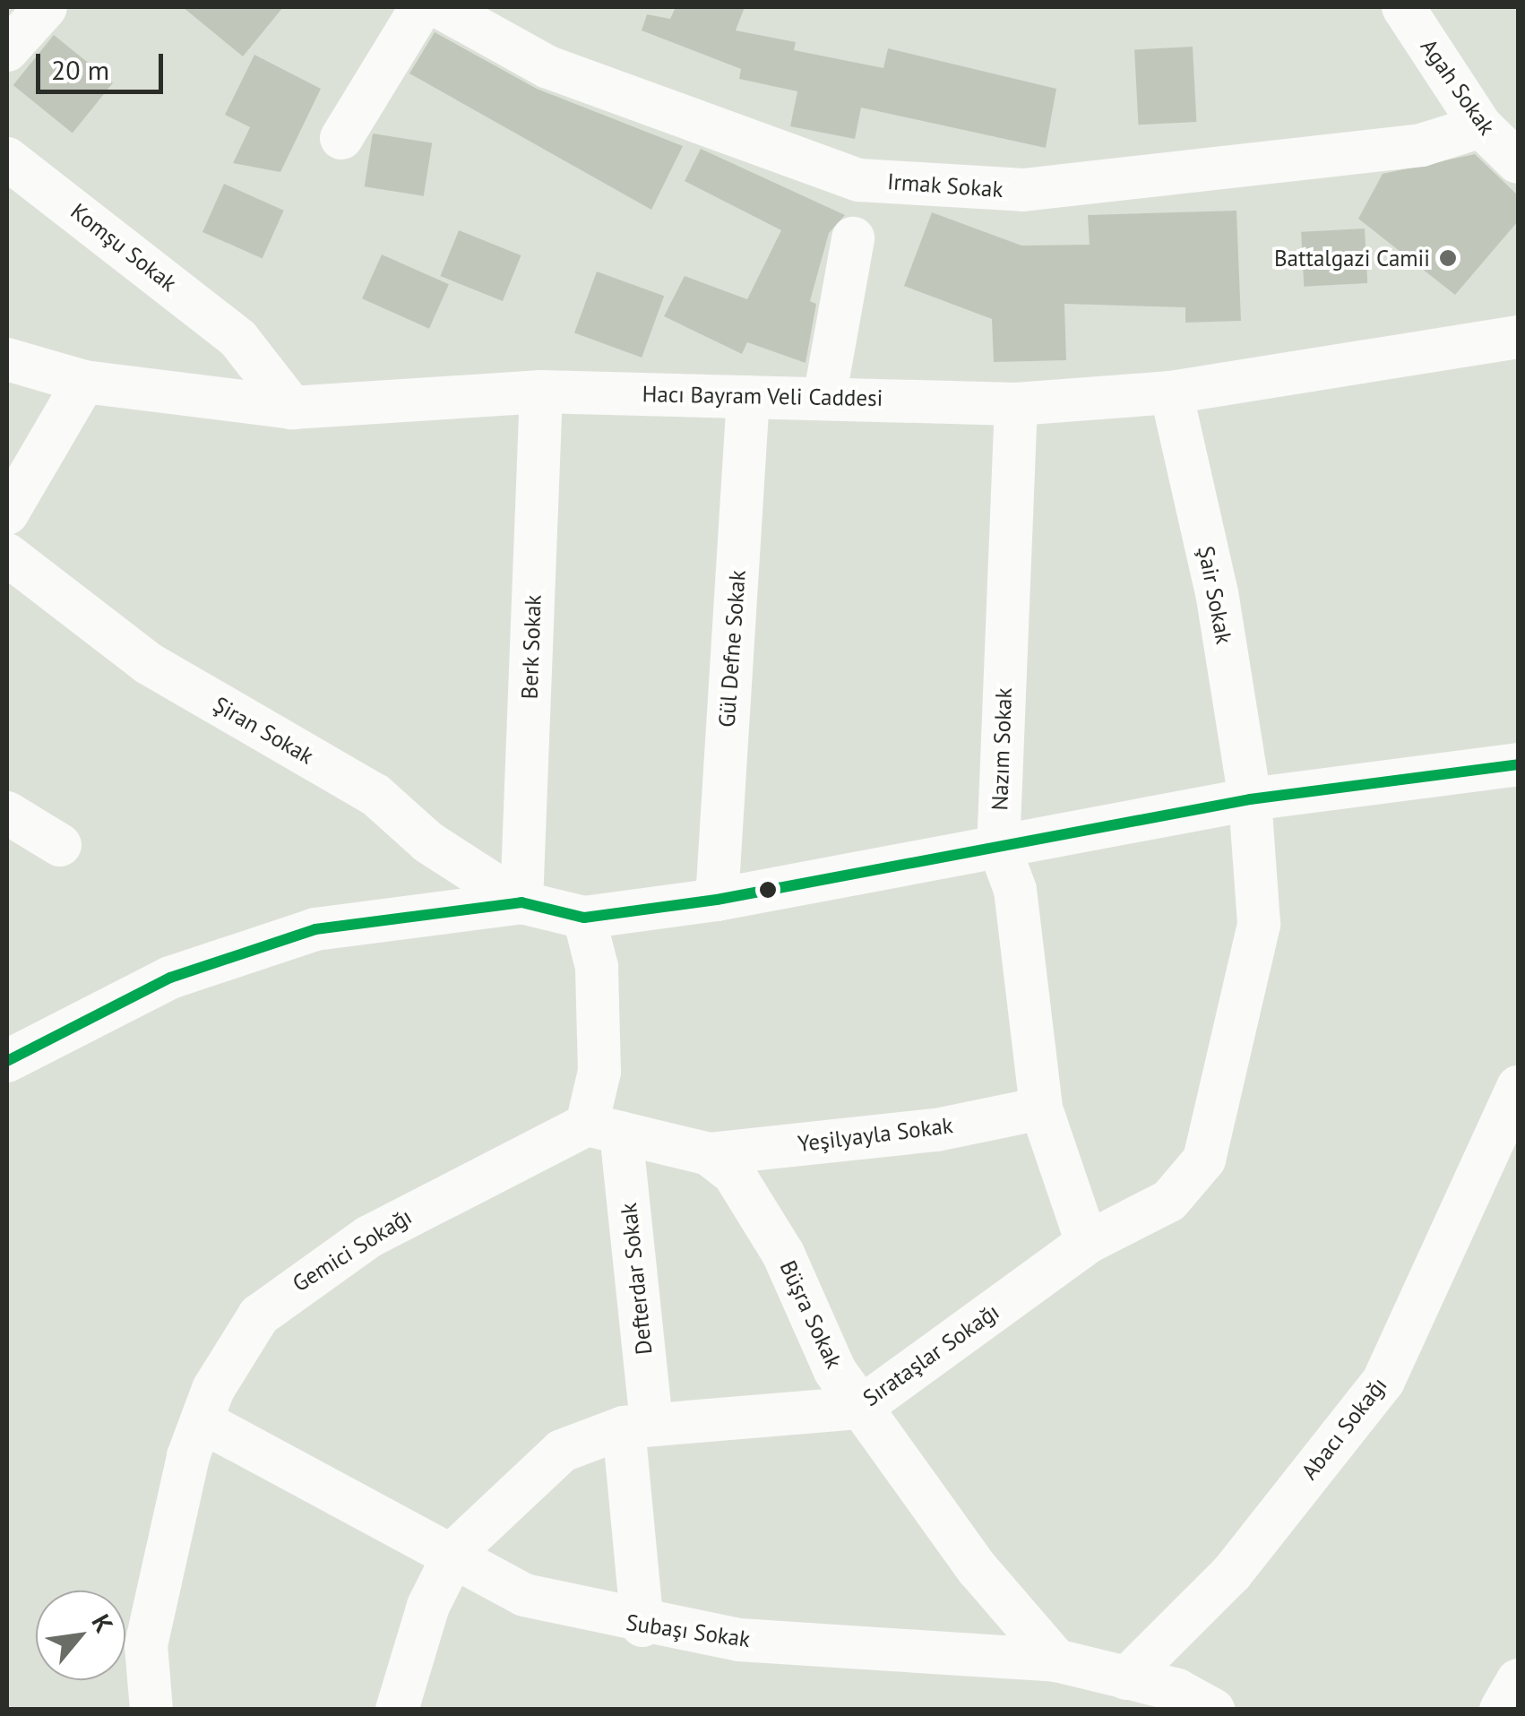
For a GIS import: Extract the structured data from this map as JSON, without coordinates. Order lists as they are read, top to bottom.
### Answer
{
  "streets": {
    "street": [
      "Agah Sokak",
      "Irmak Sokak",
      "Komşu Sokak",
      "Hacı Bayram Veli Caddesi",
      "Şair Sokak",
      "Berk Sokak",
      "Gül Defne Sokak",
      "Şiran Sokak",
      "Nazım Sokak",
      "Yeşilyayla Sokak",
      "Gemici Sokağı",
      "Defterdar Sokak",
      "Büşra Sokak",
      "Sırataşlar Sokağı",
      "Abacı Sokağı",
      "Subaşı Sokak"
    ]
  },
  "crossings": [
    ["Agah Sokak", "Irmak Sokak"],
    ["Komşu Sokak", "Hacı Bayram Veli Caddesi"],
    ["Hacı Bayram Veli Caddesi", "Şair Sokak"],
    ["Hacı Bayram Veli Caddesi", "Berk Sokak"],
    ["Hacı Bayram Veli Caddesi", "Gül Defne Sokak"],
    ["Hacı Bayram Veli Caddesi", "Nazım Sokak"],
    ["Şair Sokak", "Sırataşlar Sokağı"],
    ["Berk Sokak", "Şiran Sokak"],
    ["Nazım Sokak", "Yeşilyayla Sokak"],
    ["Nazım Sokak", "Sırataşlar Sokağı"],
    ["Yeşilyayla Sokak", "Büşra Sokak"],
    ["Gemici Sokağı", "Defterdar Sokak"],
    ["Gemici Sokağı", "Subaşı Sokak"],
    ["Defterdar Sokak", "Sırataşlar Sokağı"],
    ["Defterdar Sokak", "Subaşı Sokak"],
    ["Büşra Sokak", "Sırataşlar Sokağı"],
    ["Büşra Sokak", "Subaşı Sokak"],
    ["Sırataşlar Sokağı", "Subaşı Sokak"],
    ["Abacı Sokağı", "Subaşı Sokak"]
  ],
  "places": ["Battalgazi Camii"],
  "scale_bar": "20 m",
  "north": "top right"
}
